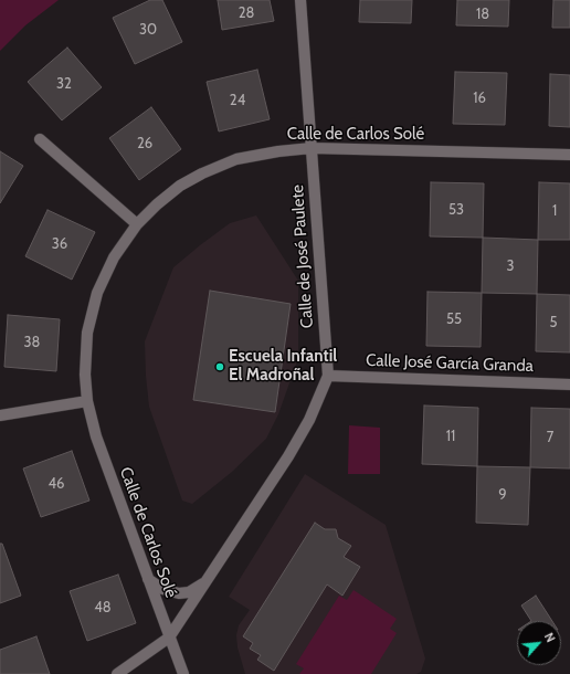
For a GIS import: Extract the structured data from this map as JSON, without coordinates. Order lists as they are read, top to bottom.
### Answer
{
  "streets": {
    "street": ["Calle de Carlos Solé", "Calle de José Paulete", "Calle José García Granda"]
  },
  "crossings": [
    ["Calle de Carlos Solé", "Calle de José Paulete"],
    ["Calle de José Paulete", "Calle José García Granda"]
  ],
  "places": ["Escuela Infantil El Madroñal"],
  "house_numbers": [
    "28",
    "18",
    "30",
    "32",
    "16",
    "24",
    "26",
    "53",
    "1",
    "36",
    "3",
    "55",
    "5",
    "38",
    "11",
    "7",
    "46",
    "9",
    "48"
  ],
  "north": "top right"
}
